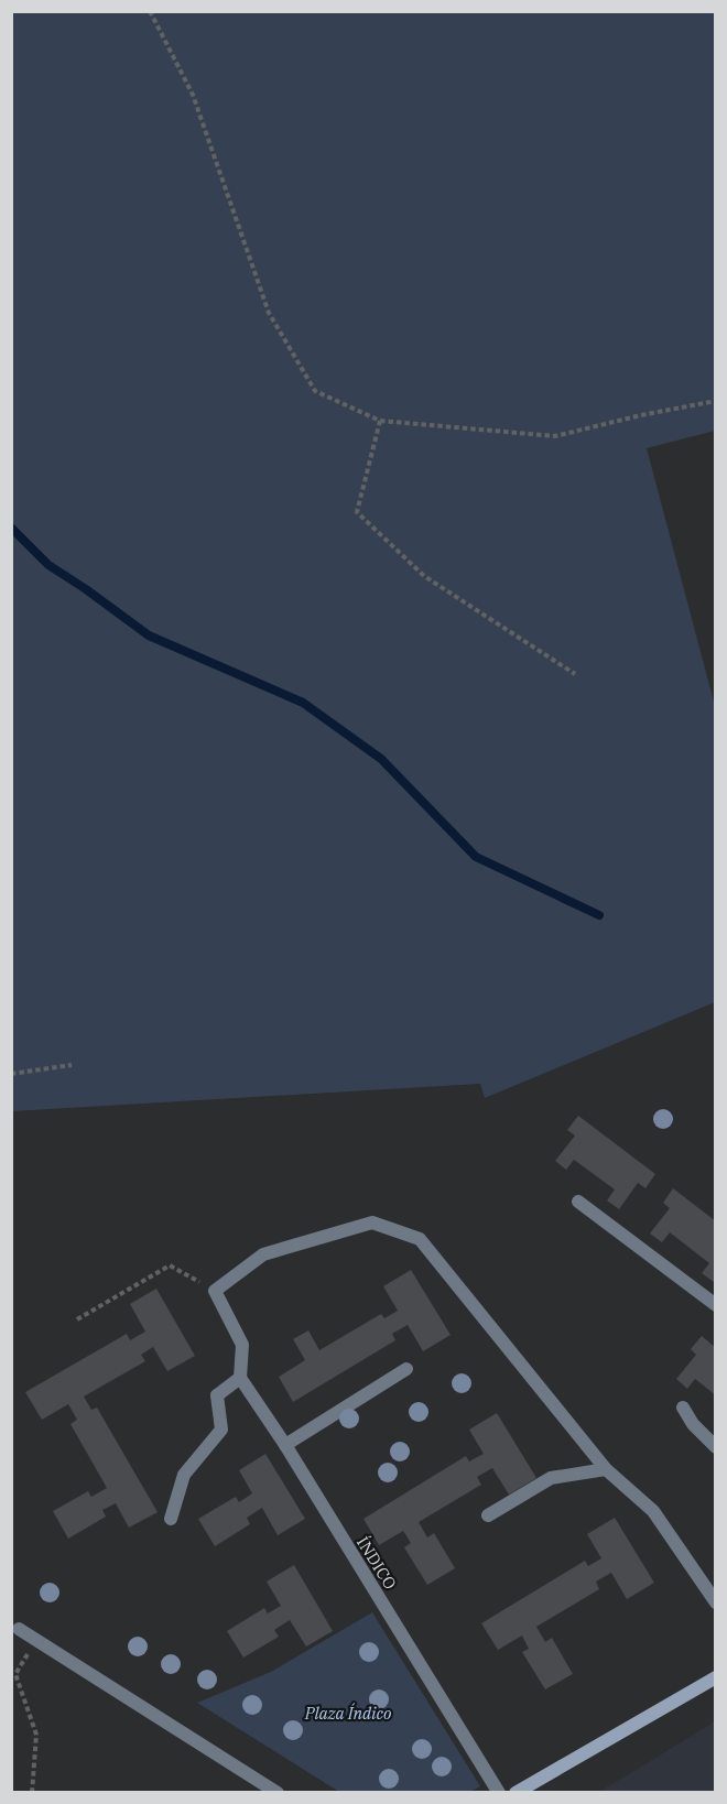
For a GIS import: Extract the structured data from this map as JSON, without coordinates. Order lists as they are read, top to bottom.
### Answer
{
  "streets": {
    "street": ["ÍNDICO"]
  },
  "parks": ["Plaza Índico"]
}
